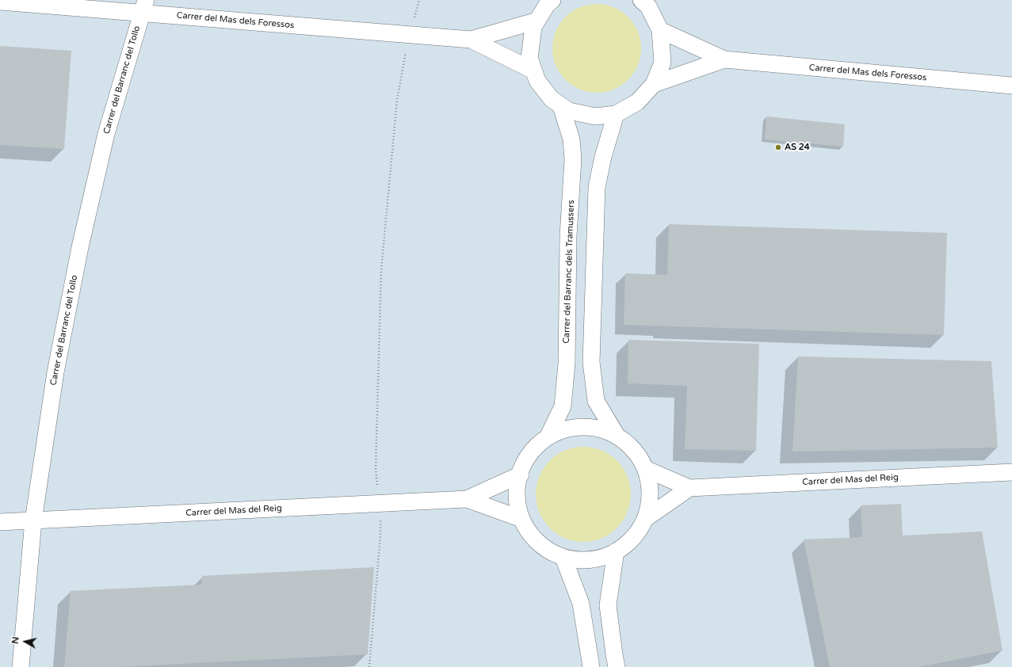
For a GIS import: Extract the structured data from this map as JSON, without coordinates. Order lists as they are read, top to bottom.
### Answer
{
  "streets": {
    "street": [
      "Carrer del Mas dels Foressos",
      "Carrer del Barranc del Tollo",
      "Carrer del Barranc dels Tramussers",
      "Carrer del Mas del Reig"
    ]
  },
  "crossings": [
    ["Carrer del Mas dels Foressos", "Carrer del Barranc del Tollo"],
    ["Carrer del Barranc del Tollo", "Carrer del Mas del Reig"]
  ],
  "places": ["AS 24"],
  "north": "left"
}
